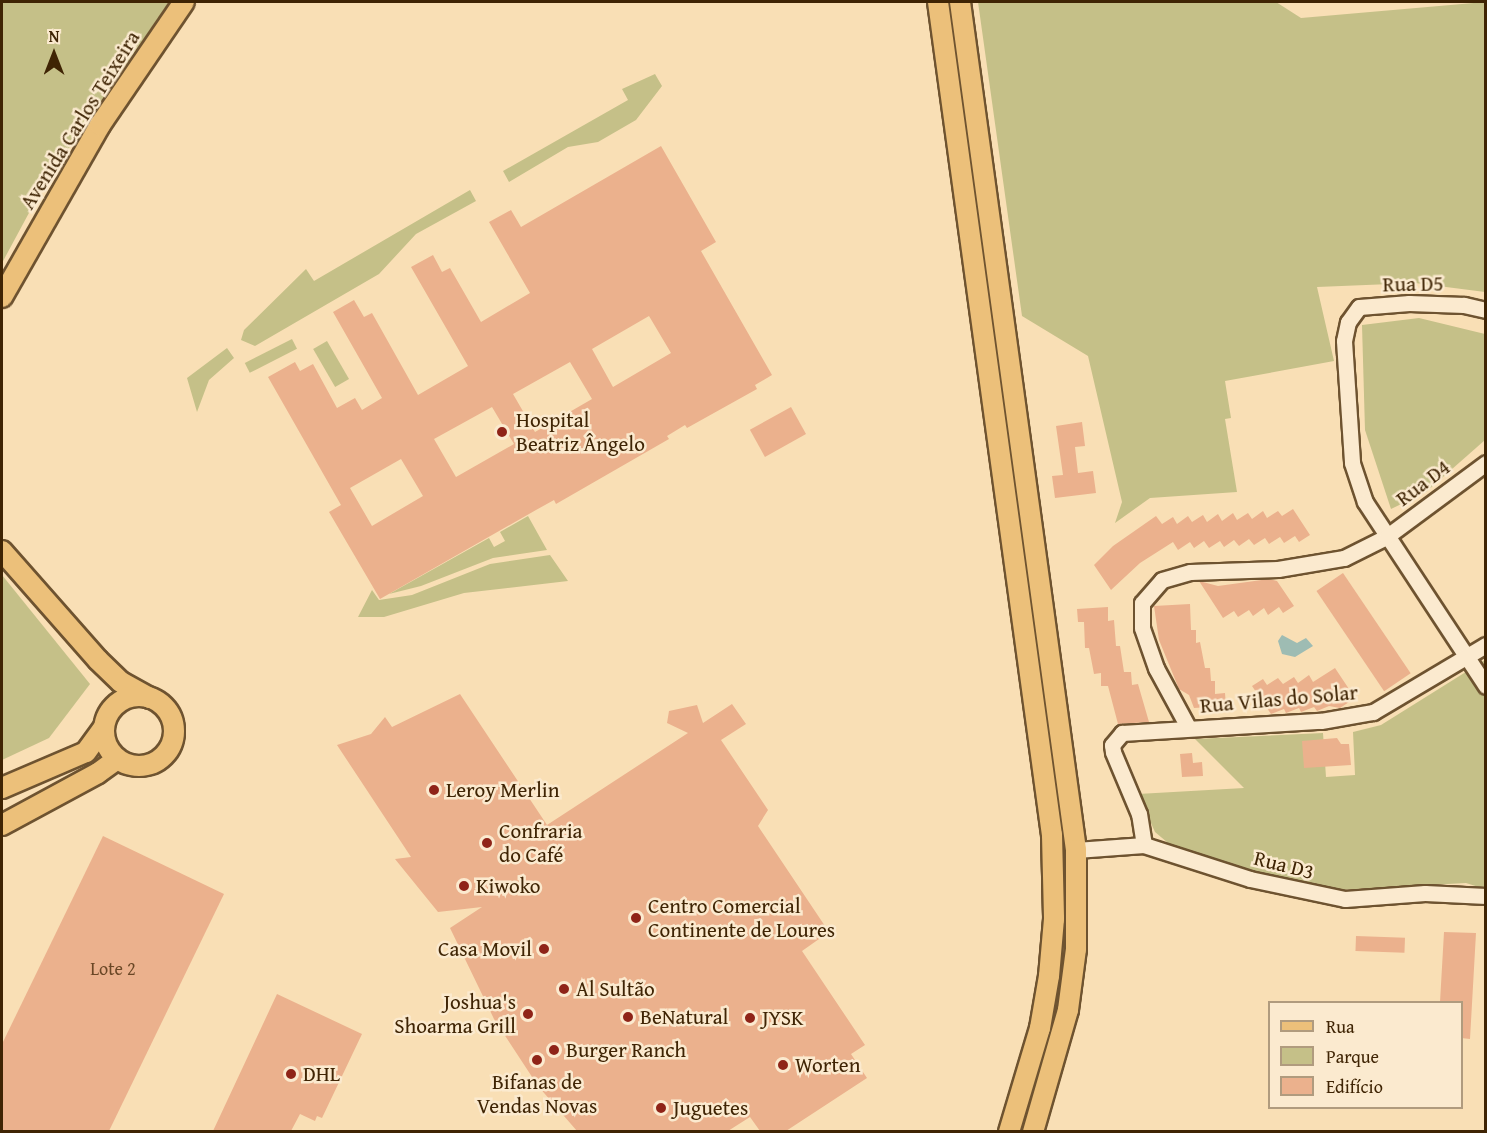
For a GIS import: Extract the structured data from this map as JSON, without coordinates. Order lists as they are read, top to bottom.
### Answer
{
  "streets": {
    "main road": ["Avenida Carlos Teixeira"],
    "street": [
      "Rua D5",
      "Rua D4",
      "Rua Vilas do Solar",
      "Rua D3"
    ]
  },
  "crossings": [
    ["Rua D5", "Rua D4"],
    ["Rua D5", "Rua Vilas do Solar"],
    ["Rua D4", "Rua Vilas do Solar"]
  ],
  "places": [
    "Hospital Beatriz Ângelo",
    "Leroy Merlin",
    "Confraria do Café",
    "Kiwoko",
    "Centro Comercial Continente de Loures",
    "Casa Movil",
    "Al Sultão",
    "Joshua's Shoarma Grill",
    "BeNatural",
    "JYSK",
    "Burger Ranch",
    "Bifanas de Vendas Novas",
    "Worten",
    "DHL",
    "Juguetes"
  ],
  "house_numbers": ["Lote 2"],
  "legend": ["Rua", "Parque", "Edifício"],
  "north": "top"
}
